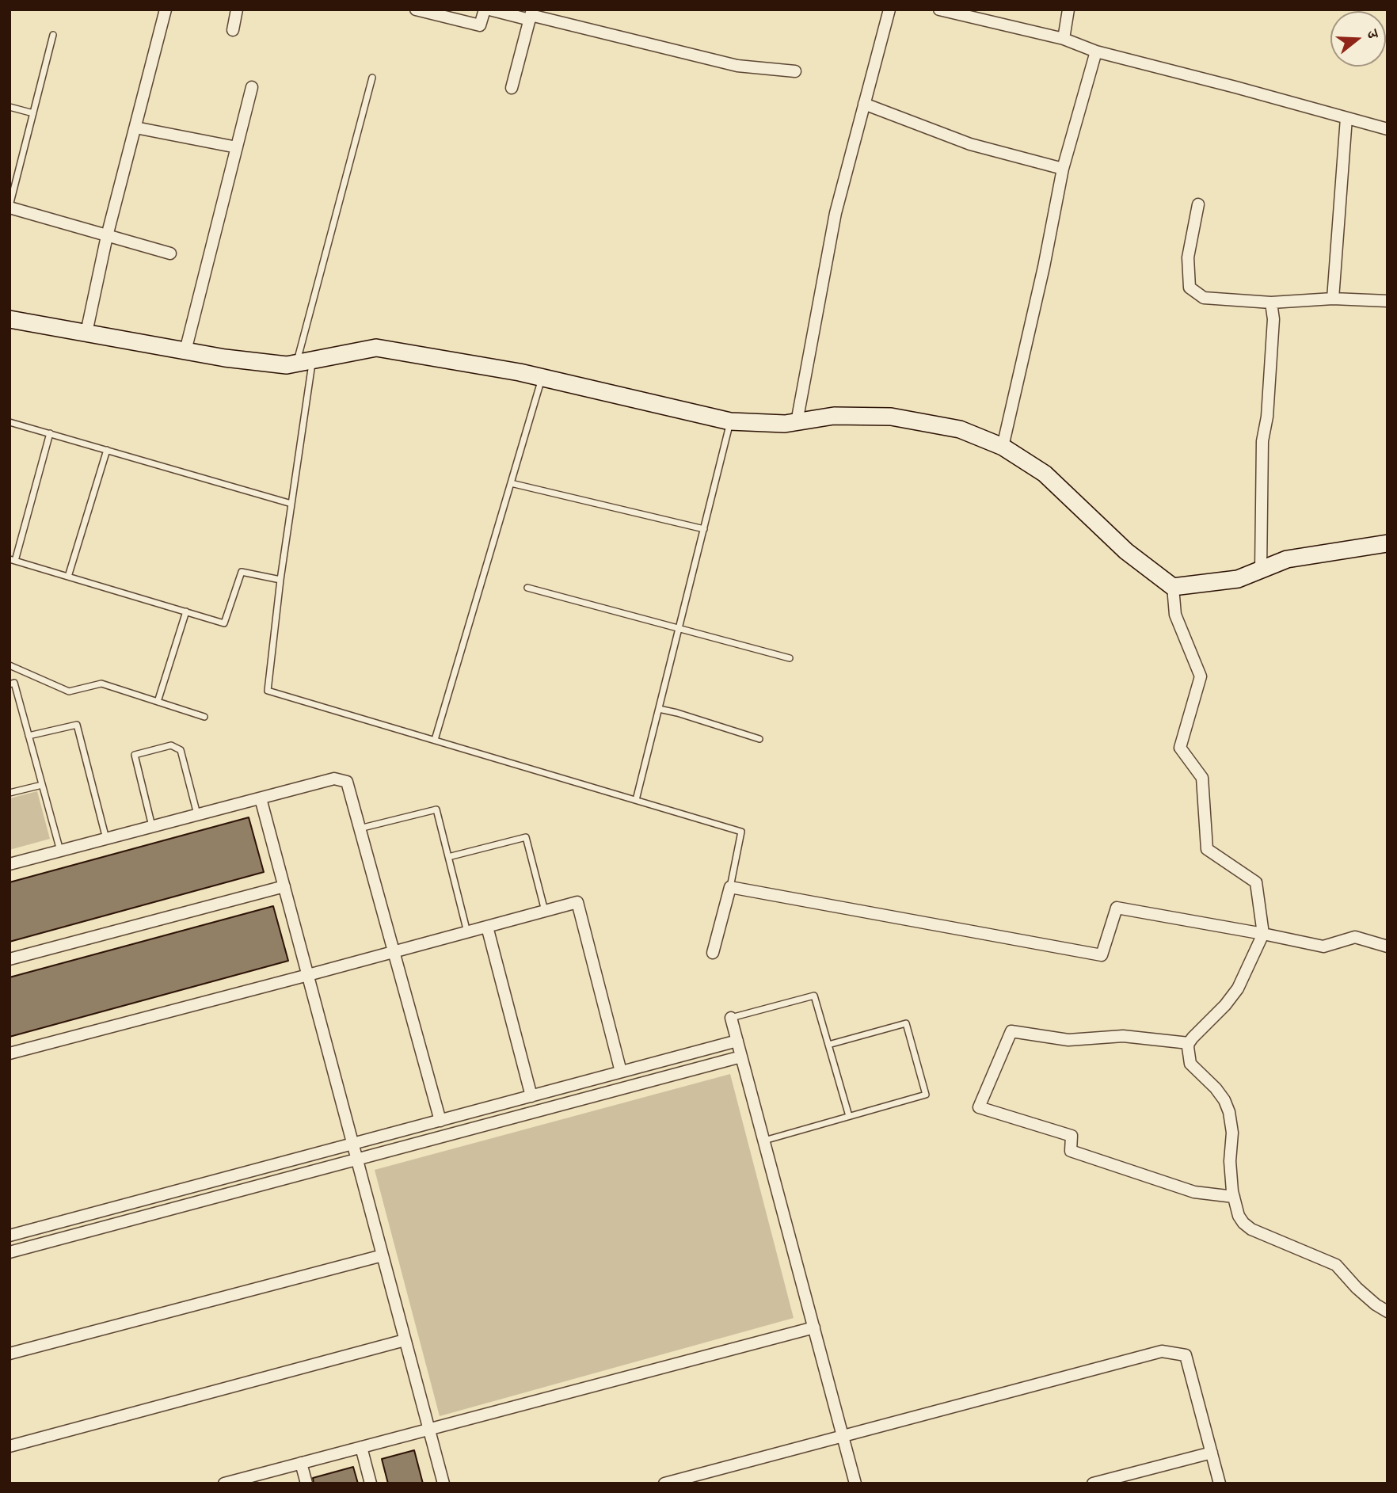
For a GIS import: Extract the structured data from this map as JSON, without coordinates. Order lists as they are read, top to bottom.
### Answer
{
  "north": "right"
}
